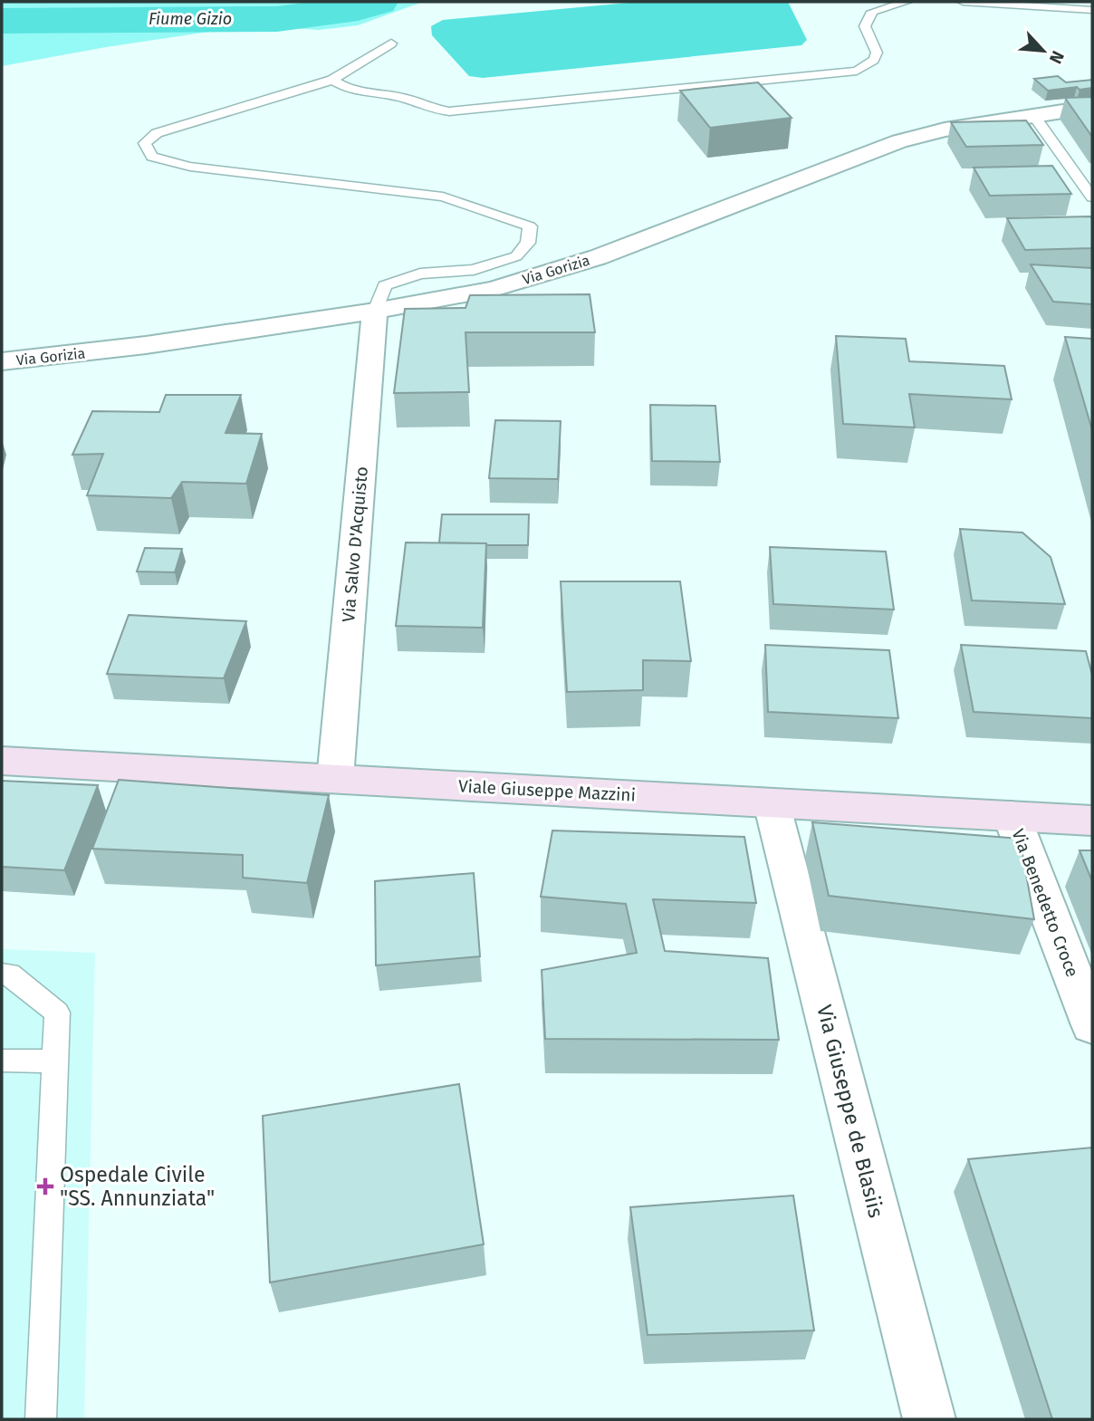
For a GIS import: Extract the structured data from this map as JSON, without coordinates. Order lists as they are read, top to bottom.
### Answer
{
  "streets": {
    "main road": ["Viale Giuseppe Mazzini"],
    "street": [
      "Via Gorizia",
      "Via Salvo D'Acquisto",
      "Via Benedetto Croce",
      "Via Giuseppe de Blasiis"
    ]
  },
  "crossings": [
    ["Via Gorizia", "Via Salvo D'Acquisto"],
    ["Via Salvo D'Acquisto", "Viale Giuseppe Mazzini"],
    ["Viale Giuseppe Mazzini", "Via Benedetto Croce"],
    ["Viale Giuseppe Mazzini", "Via Giuseppe de Blasiis"]
  ],
  "water": ["Fiume Gizio"],
  "places": {
    "health": ["Ospedale Civile \"SS. Annunziata\""]
  },
  "north": "bottom right"
}
